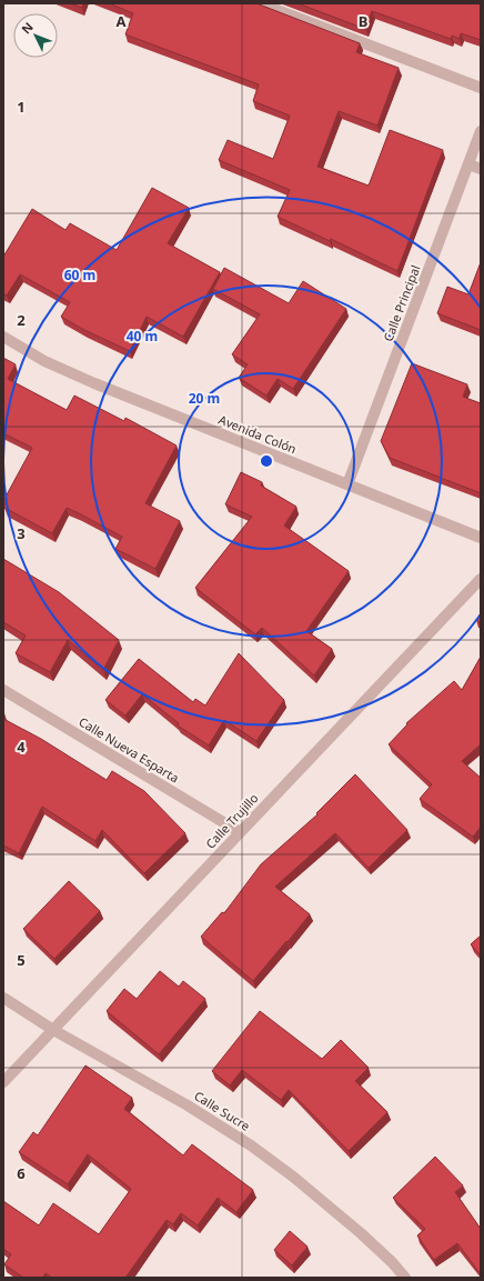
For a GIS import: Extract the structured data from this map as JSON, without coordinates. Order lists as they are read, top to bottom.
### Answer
{
  "streets": {
    "street": [
      "Calle Principal",
      "Avenida Colón",
      "Calle Nueva Esparta",
      "Calle Trujillo",
      "Calle Sucre"
    ]
  },
  "crossings": [
    ["Calle Principal", "Avenida Colón"],
    ["Calle Nueva Esparta", "Calle Trujillo"],
    ["Calle Trujillo", "Calle Sucre"]
  ],
  "north": "top left",
  "grid": {
    "columns": ["A", "B"],
    "rows": [
      "1",
      "2",
      "3",
      "4",
      "5",
      "6"
    ]
  },
  "rings": ["60 m", "40 m", "20 m"]
}
